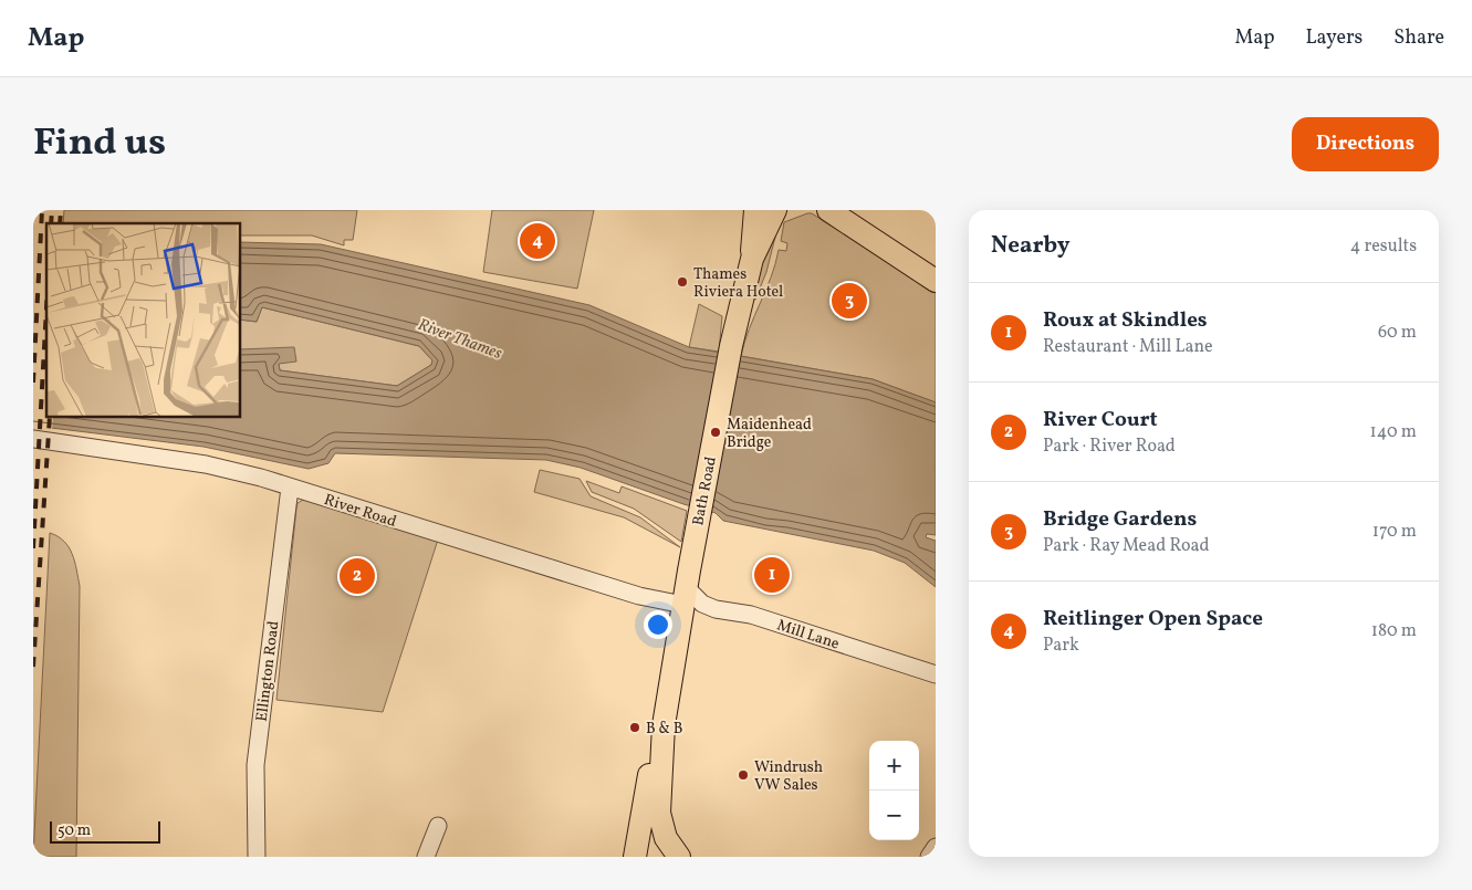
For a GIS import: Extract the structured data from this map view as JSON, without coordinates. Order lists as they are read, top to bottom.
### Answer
{
  "streets": {
    "main road": ["Bath Road"],
    "street": ["River Road", "Mill Lane", "Ellington Road"]
  },
  "crossings": [
    ["Bath Road", "River Road"],
    ["Bath Road", "Mill Lane"],
    ["River Road", "Mill Lane"],
    ["River Road", "Ellington Road"]
  ],
  "water": ["River Thames"],
  "places": [
    "Thames Riviera Hotel",
    "Maidenhead Bridge",
    "B & B",
    "Windrush VW Sales"
  ],
  "scale_bar": "50 m",
  "page": {
    "header": "Map",
    "nav": ["Map", "Layers", "Share"],
    "title": "Find us",
    "buttons": "Directions",
    "heading": ["Nearby", "4 results"],
    "pins": [
      "4",
      "3",
      "1",
      "2"
    ],
    "list": [
      {
        "mark": "1",
        "name": "Roux at Skindles",
        "note": "Restaurant · Mill Lane",
        "value": "60 m"
      },
      {
        "mark": "2",
        "name": "River Court",
        "note": "Park · River Road",
        "value": "140 m"
      },
      {
        "mark": "3",
        "name": "Bridge Gardens",
        "note": "Park · Ray Mead Road",
        "value": "170 m"
      },
      {
        "mark": "4",
        "name": "Reitlinger Open Space",
        "note": "Park",
        "value": "180 m"
      }
    ],
    "map_buttons": ["+", "−"],
    "scale": "50 m"
  }
}
